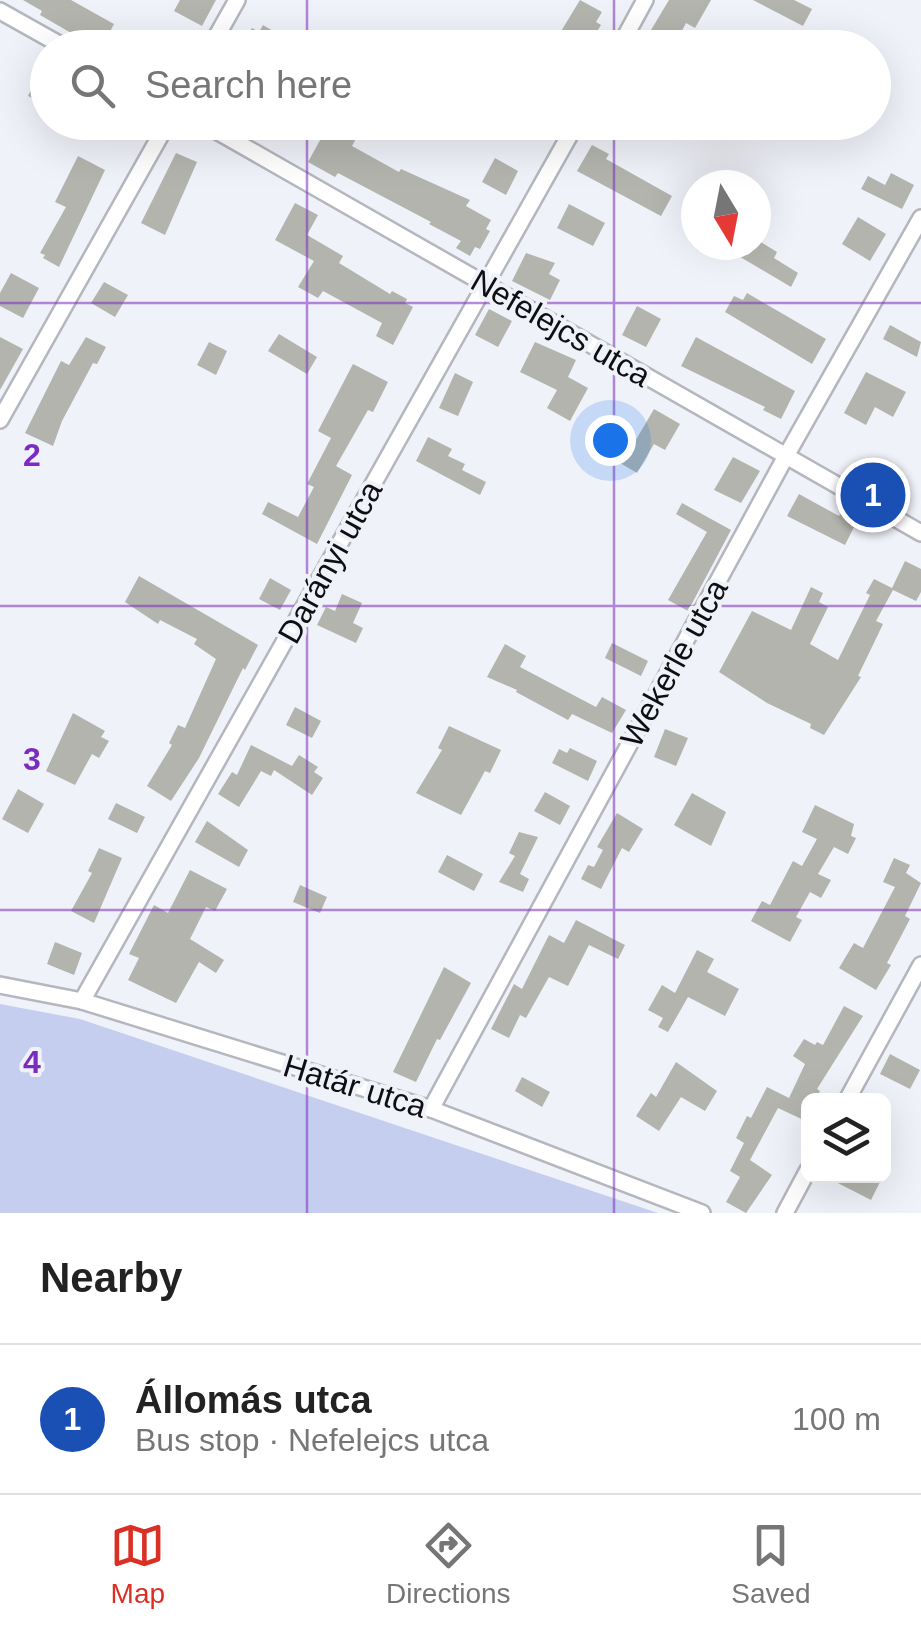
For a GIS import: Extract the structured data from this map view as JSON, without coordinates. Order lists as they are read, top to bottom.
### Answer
{
  "streets": {
    "street": [
      "Nefelejcs utca",
      "Darányi utca",
      "Wekerle utca",
      "Határ utca"
    ]
  },
  "crossings": [
    ["Nefelejcs utca", "Darányi utca"],
    ["Nefelejcs utca", "Wekerle utca"],
    ["Darányi utca", "Határ utca"],
    ["Wekerle utca", "Határ utca"]
  ],
  "north": "bottom",
  "page": {
    "search": "Search here",
    "pins": "1",
    "heading": "Nearby",
    "list": [
      {
        "mark": "1",
        "name": "Állomás utca",
        "note": "Bus stop · Nefelejcs utca",
        "value": "100 m"
      }
    ],
    "nav": ["Map", "Directions", "Saved"]
  },
  "grid": {
    "rows": ["2", "3", "4"]
  }
}
